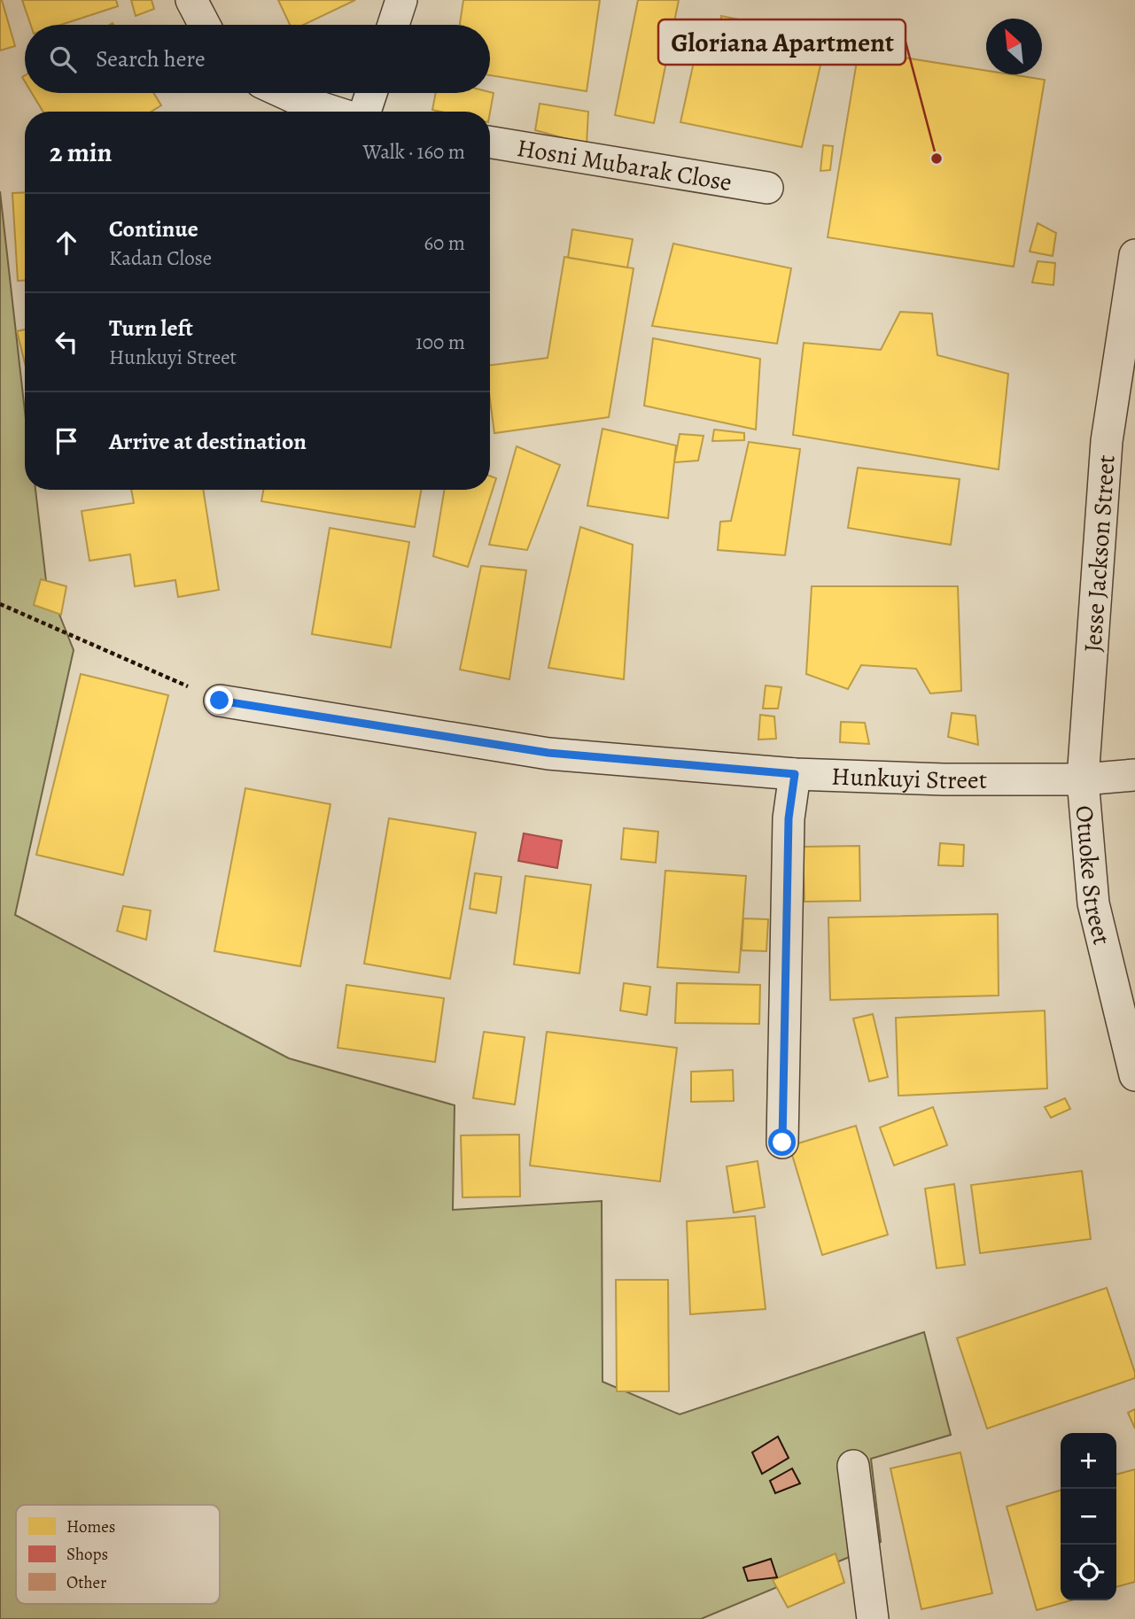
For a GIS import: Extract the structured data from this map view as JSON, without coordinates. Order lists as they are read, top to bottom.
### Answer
{
  "streets": {
    "street": [
      "Hosni Mubarak Close",
      "Jesse Jackson Street",
      "Hunkuyi Street",
      "Otuoke Street"
    ]
  },
  "crossings": [
    ["Jesse Jackson Street", "Hunkuyi Street"],
    ["Jesse Jackson Street", "Otuoke Street"],
    ["Hunkuyi Street", "Otuoke Street"]
  ],
  "places": ["Gloriana Apartment"],
  "legend": ["Homes", "Shops", "Other"],
  "north": "top left",
  "page": {
    "search": "Search here",
    "heading": ["2 min", "Walk · 160 m"],
    "list": [
      ["Continue", "Kadan Close", "60 m"],
      ["Turn left", "Hunkuyi Street", "100 m"],
      "Arrive at destination"
    ],
    "map_buttons": ["+", "−"]
  }
}
